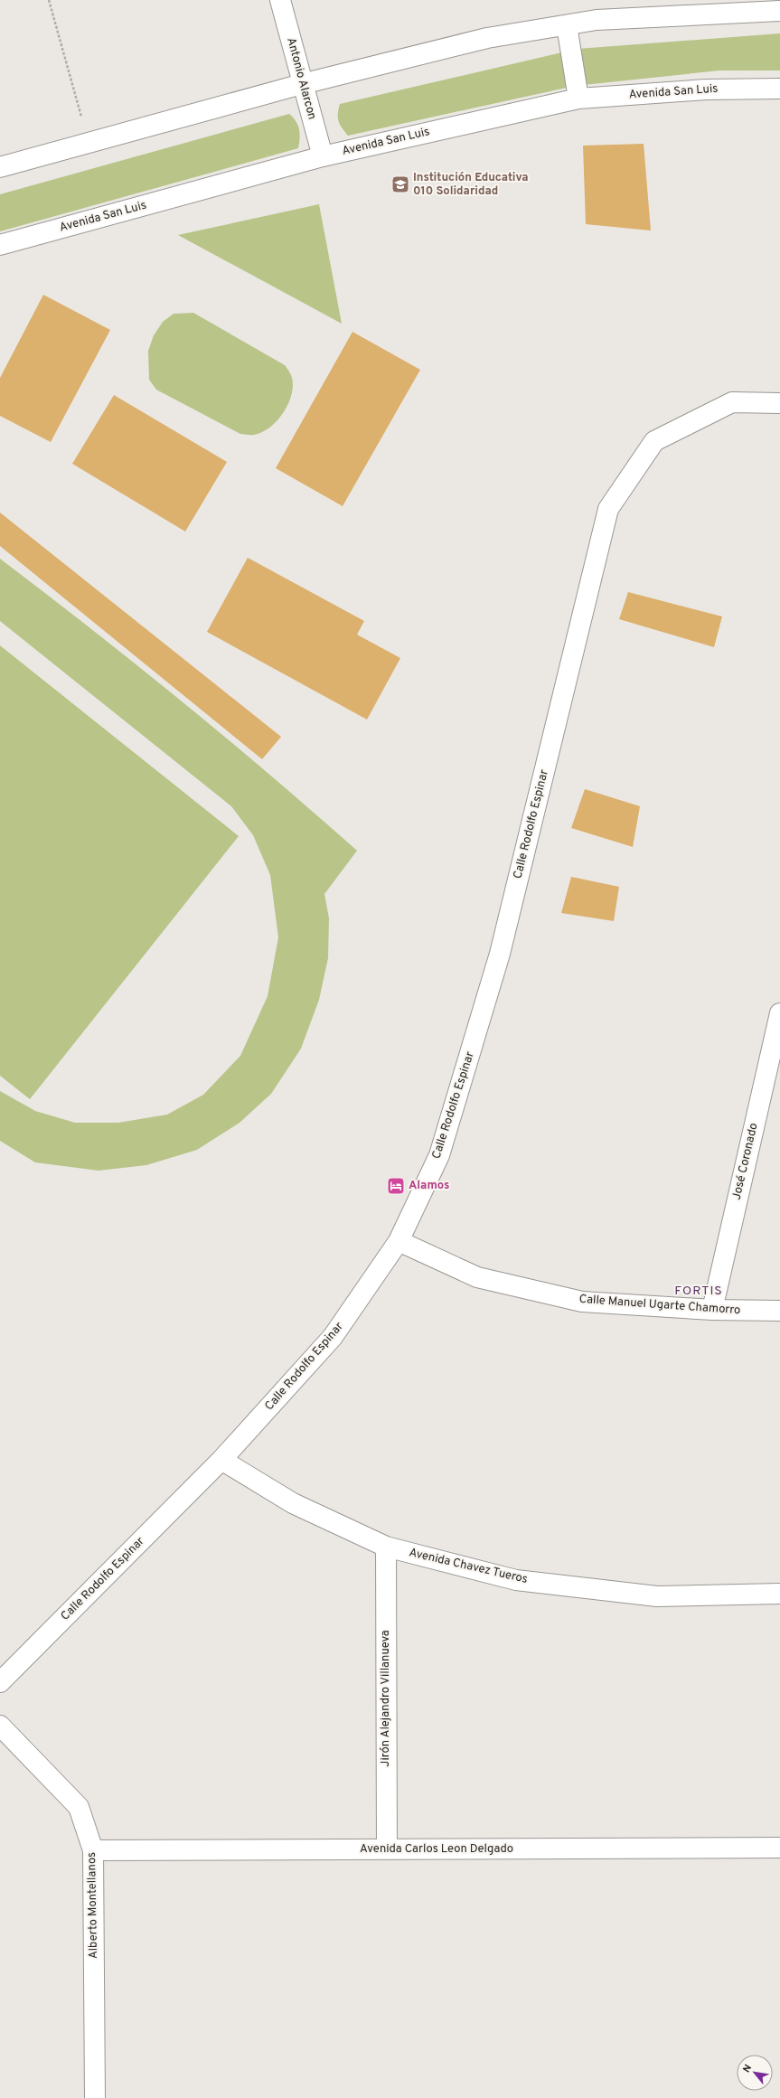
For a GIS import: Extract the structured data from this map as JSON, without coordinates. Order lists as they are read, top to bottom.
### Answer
{
  "streets": {
    "street": [
      "Antonio Alarcon",
      "Avenida San Luis",
      "Calle Rodolfo Espinar",
      "José Coronado",
      "Calle Manuel Ugarte Chamorro",
      "Avenida Chavez Tueros",
      "Jirón Alejandro Villanueva",
      "Avenida Carlos Leon Delgado",
      "Alberto Montellanos"
    ]
  },
  "crossings": [
    ["Antonio Alarcon", "Avenida San Luis"],
    ["Calle Rodolfo Espinar", "Calle Manuel Ugarte Chamorro"],
    ["Calle Rodolfo Espinar", "Avenida Chavez Tueros"],
    ["José Coronado", "Calle Manuel Ugarte Chamorro"],
    ["Avenida Chavez Tueros", "Jirón Alejandro Villanueva"],
    ["Jirón Alejandro Villanueva", "Avenida Carlos Leon Delgado"],
    ["Avenida Carlos Leon Delgado", "Alberto Montellanos"]
  ],
  "districts": ["FORTIS"],
  "places": {
    "school or university": ["Institución Educativa 010 Solidaridad"],
    "hotel": ["Alamos"]
  },
  "north": "top left"
}
